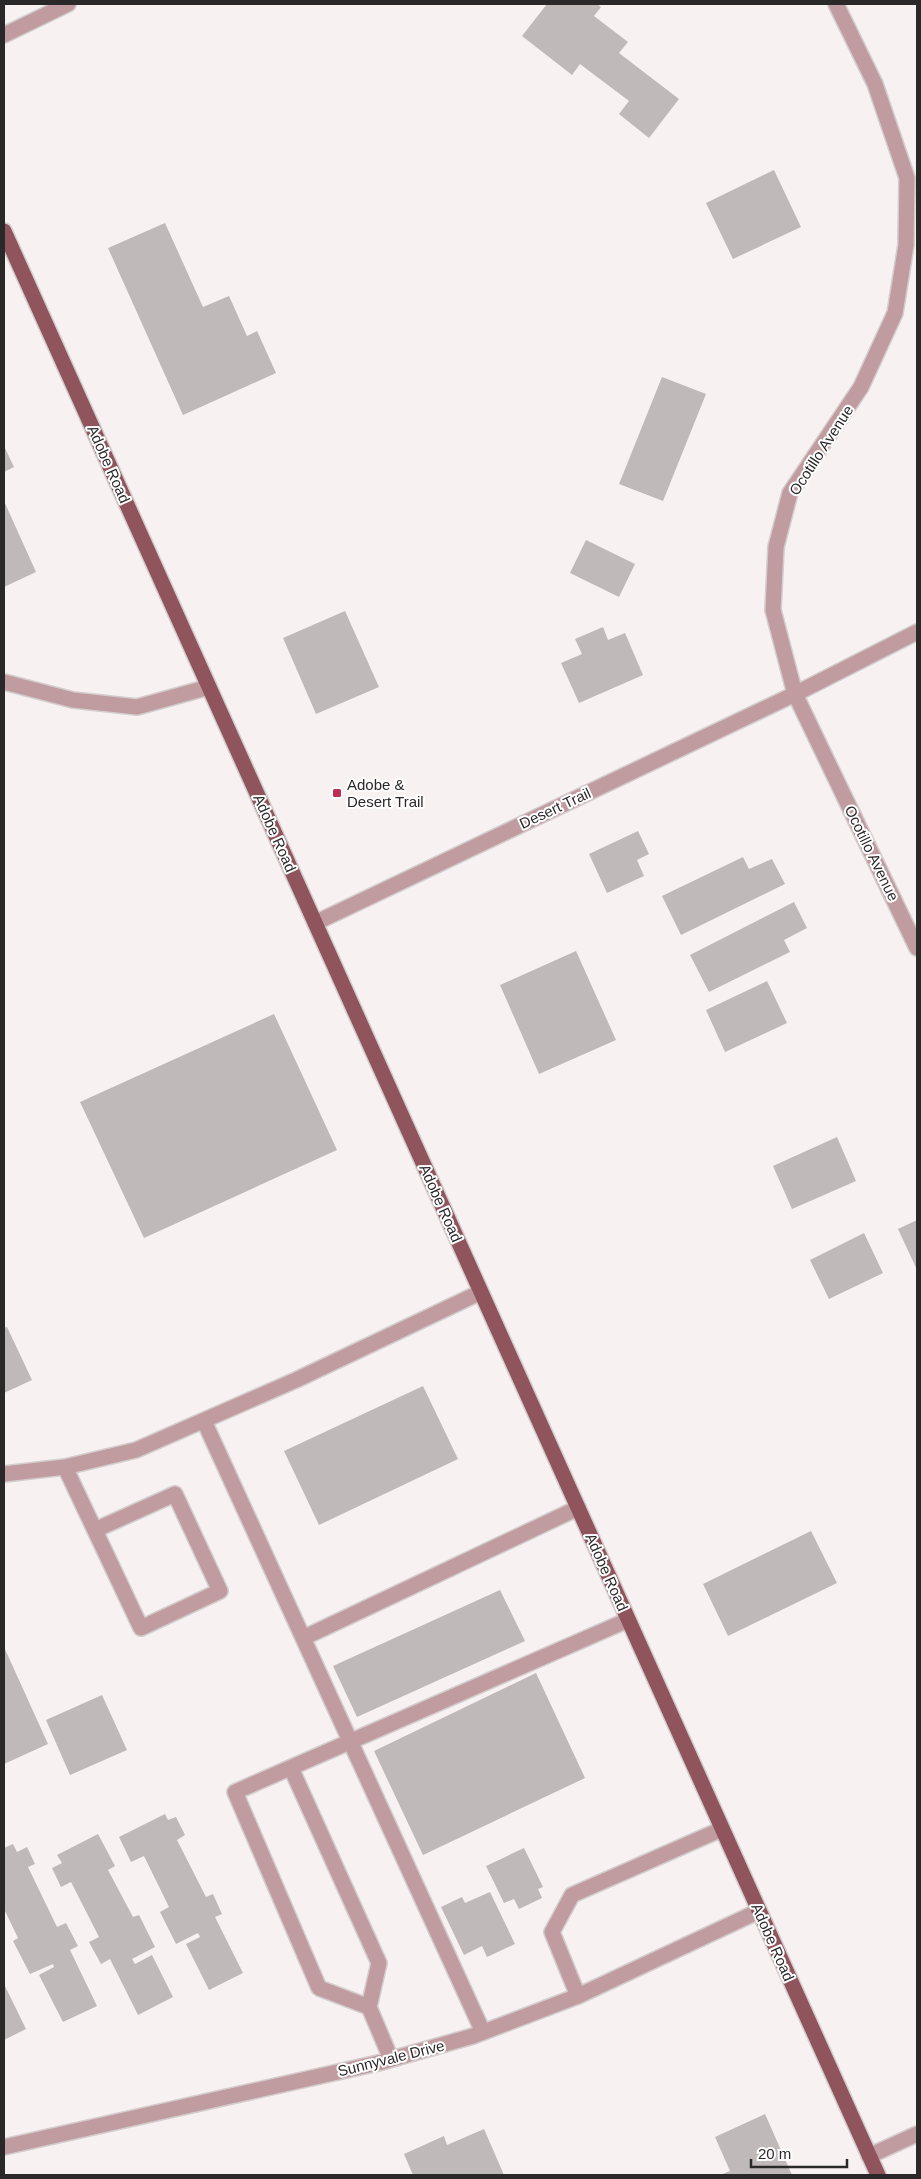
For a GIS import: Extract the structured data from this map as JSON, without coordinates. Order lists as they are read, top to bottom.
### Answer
{
  "streets": {
    "main road": ["Adobe Road"],
    "street": ["Ocotillo Avenue", "Desert Trail", "Sunnyvale Drive"]
  },
  "crossings": [
    ["Ocotillo Avenue", "Desert Trail"],
    ["Adobe Road", "Desert Trail"],
    ["Adobe Road", "Sunnyvale Drive"]
  ],
  "places": {
    "transit": ["Adobe & Desert Trail"]
  },
  "scale_bar": "20 m"
}
